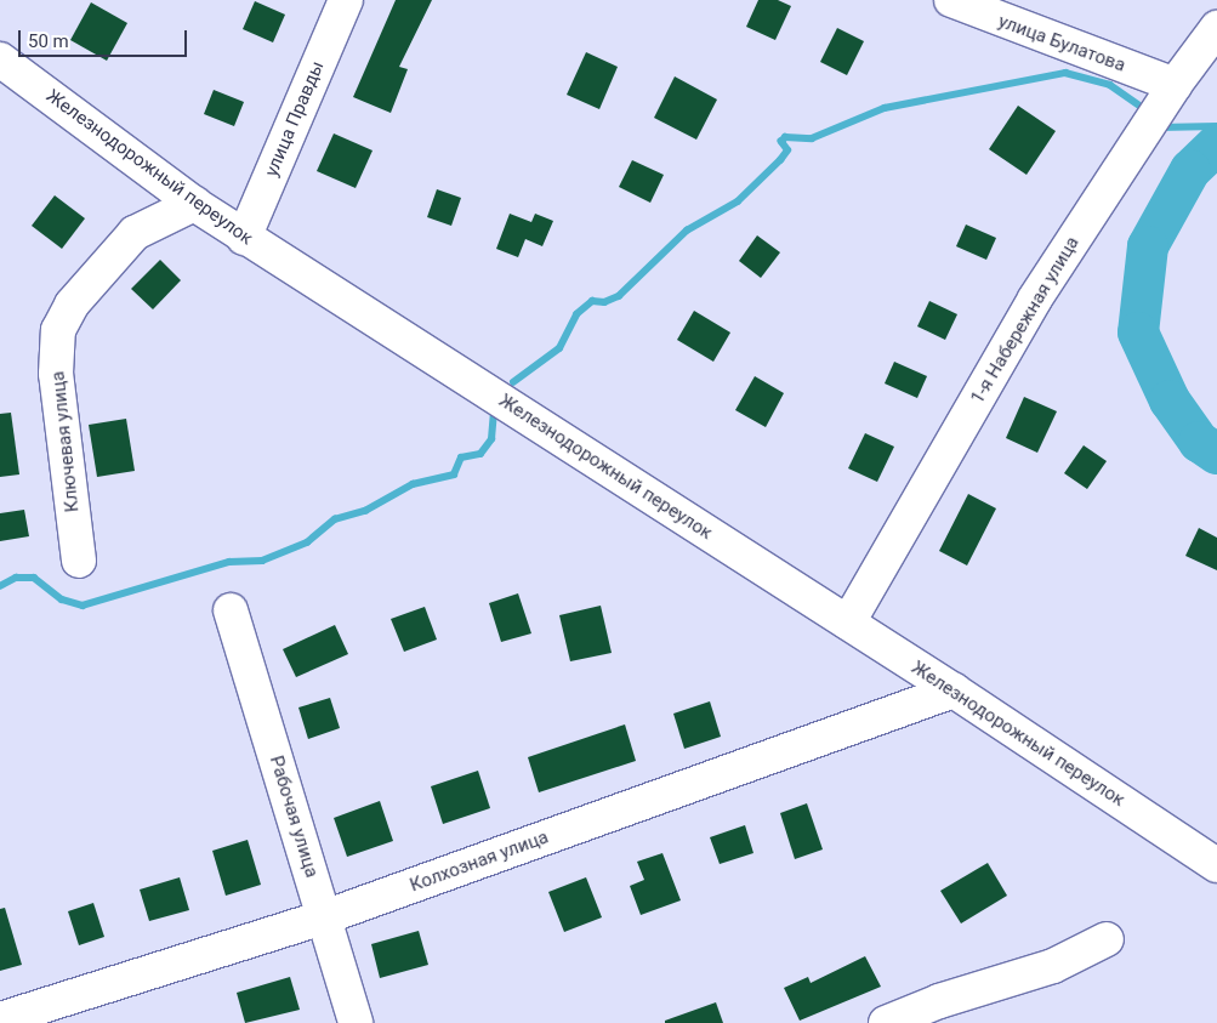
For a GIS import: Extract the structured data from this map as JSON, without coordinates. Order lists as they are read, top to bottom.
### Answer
{
  "streets": {
    "street": [
      "улица Булатова",
      "улица Правды",
      "Железнодорожный переулок",
      "1-я Набережная улица",
      "Ключевая улица",
      "Рабочая улица",
      "Колхозная улица"
    ]
  },
  "crossings": [
    ["улица Булатова", "1-я Набережная улица"],
    ["улица Правды", "Железнодорожный переулок"],
    ["Железнодорожный переулок", "1-я Набережная улица"],
    ["Железнодорожный переулок", "Ключевая улица"],
    ["Железнодорожный переулок", "Колхозная улица"],
    ["Рабочая улица", "Колхозная улица"]
  ],
  "scale_bar": "50 m"
}
